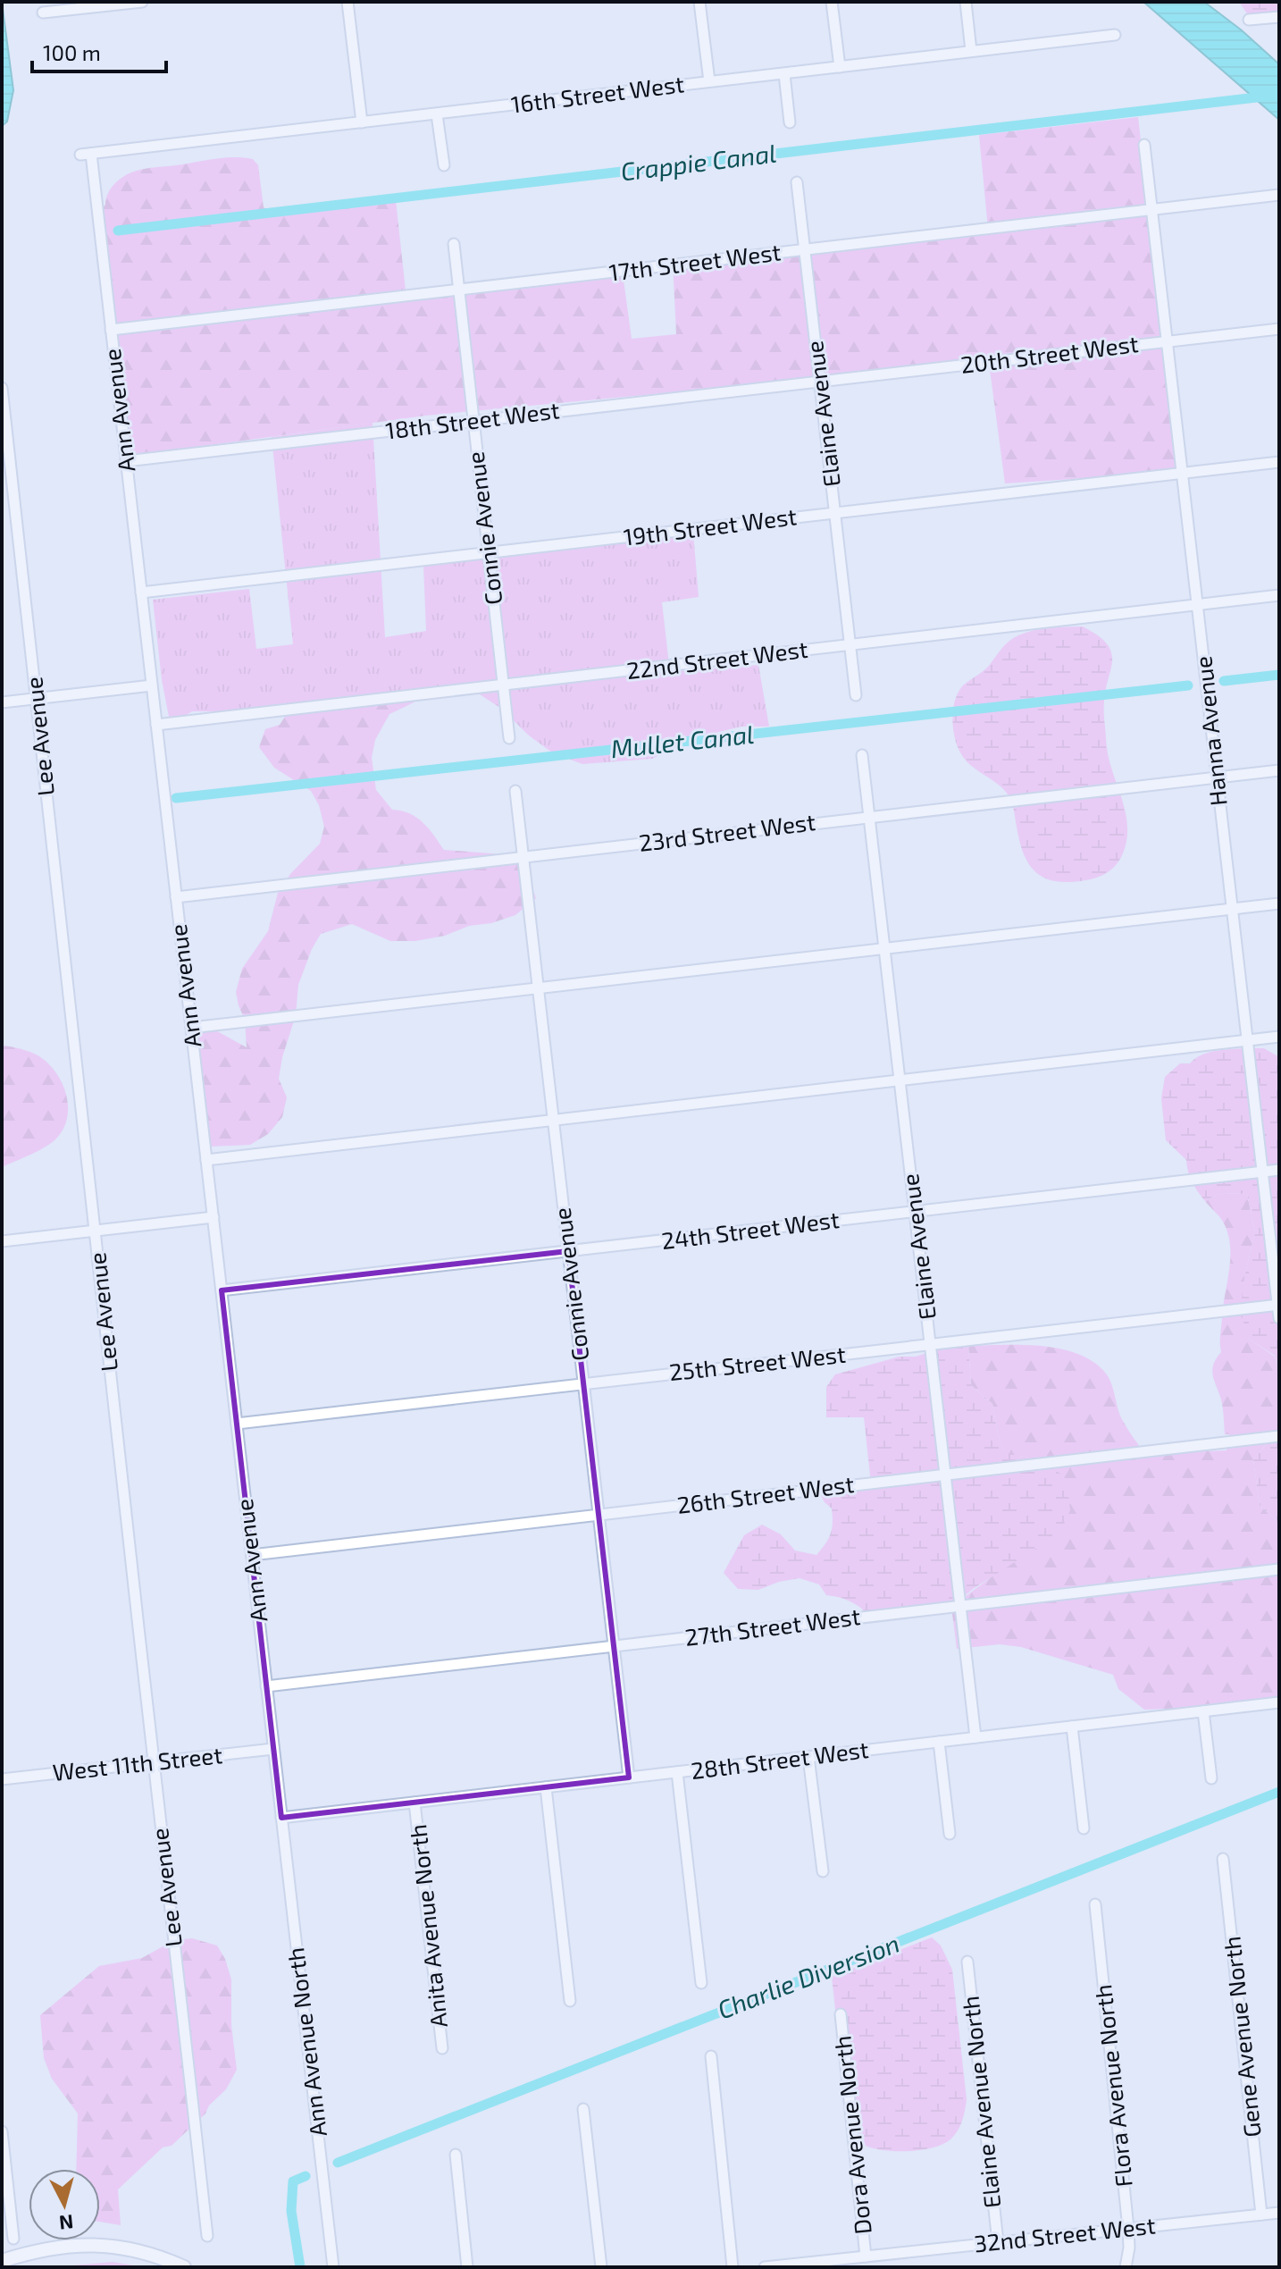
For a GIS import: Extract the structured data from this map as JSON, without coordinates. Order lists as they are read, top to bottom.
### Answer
{
  "streets": {
    "street": [
      "16th Street West",
      "17th Street West",
      "20th Street West",
      "Ann Avenue",
      "Elaine Avenue",
      "18th Street West",
      "19th Street West",
      "Connie Avenue",
      "22nd Street West",
      "Hanna Avenue",
      "Lee Avenue",
      "23rd Street West",
      "24th Street West",
      "25th Street West",
      "26th Street West",
      "27th Street West",
      "28th Street West",
      "West 11th Street",
      "Anita Avenue North",
      "Gene Avenue North",
      "Ann Avenue North",
      "Flora Avenue North",
      "Elaine Avenue North",
      "Dora Avenue North",
      "32nd Street West"
    ]
  },
  "crossings": [
    ["16th Street West", "Ann Avenue"],
    ["17th Street West", "Ann Avenue"],
    ["17th Street West", "Elaine Avenue"],
    ["17th Street West", "Connie Avenue"],
    ["17th Street West", "Hanna Avenue"],
    ["20th Street West", "Elaine Avenue"],
    ["20th Street West", "18th Street West"],
    ["20th Street West", "Hanna Avenue"],
    ["Ann Avenue", "18th Street West"],
    ["Ann Avenue", "19th Street West"],
    ["Ann Avenue", "22nd Street West"],
    ["Ann Avenue", "23rd Street West"],
    ["Ann Avenue", "24th Street West"],
    ["Ann Avenue", "25th Street West"],
    ["Ann Avenue", "26th Street West"],
    ["Ann Avenue", "27th Street West"],
    ["Ann Avenue", "28th Street West"],
    ["Ann Avenue", "West 11th Street"],
    ["Ann Avenue", "Ann Avenue North"],
    ["Elaine Avenue", "18th Street West"],
    ["Elaine Avenue", "19th Street West"],
    ["Elaine Avenue", "22nd Street West"],
    ["Elaine Avenue", "23rd Street West"],
    ["Elaine Avenue", "24th Street West"],
    ["Elaine Avenue", "25th Street West"],
    ["Elaine Avenue", "26th Street West"],
    ["Elaine Avenue", "27th Street West"],
    ["Elaine Avenue", "28th Street West"],
    ["18th Street West", "Connie Avenue"],
    ["19th Street West", "Connie Avenue"],
    ["19th Street West", "Hanna Avenue"],
    ["Connie Avenue", "22nd Street West"],
    ["Connie Avenue", "23rd Street West"],
    ["Connie Avenue", "24th Street West"],
    ["Connie Avenue", "25th Street West"],
    ["Connie Avenue", "26th Street West"],
    ["Connie Avenue", "27th Street West"],
    ["Connie Avenue", "28th Street West"],
    ["22nd Street West", "Hanna Avenue"],
    ["Hanna Avenue", "23rd Street West"],
    ["Hanna Avenue", "24th Street West"],
    ["Hanna Avenue", "25th Street West"],
    ["Lee Avenue", "West 11th Street"],
    ["28th Street West", "Anita Avenue North"],
    ["28th Street West", "Ann Avenue North"],
    ["Gene Avenue North", "32nd Street West"],
    ["Flora Avenue North", "32nd Street West"],
    ["Elaine Avenue North", "32nd Street West"],
    ["Dora Avenue North", "32nd Street West"]
  ],
  "water": ["Crappie Canal", "Mullet Canal", "Charlie Diversion"],
  "scale_bar": "100 m",
  "north": "bottom"
}
